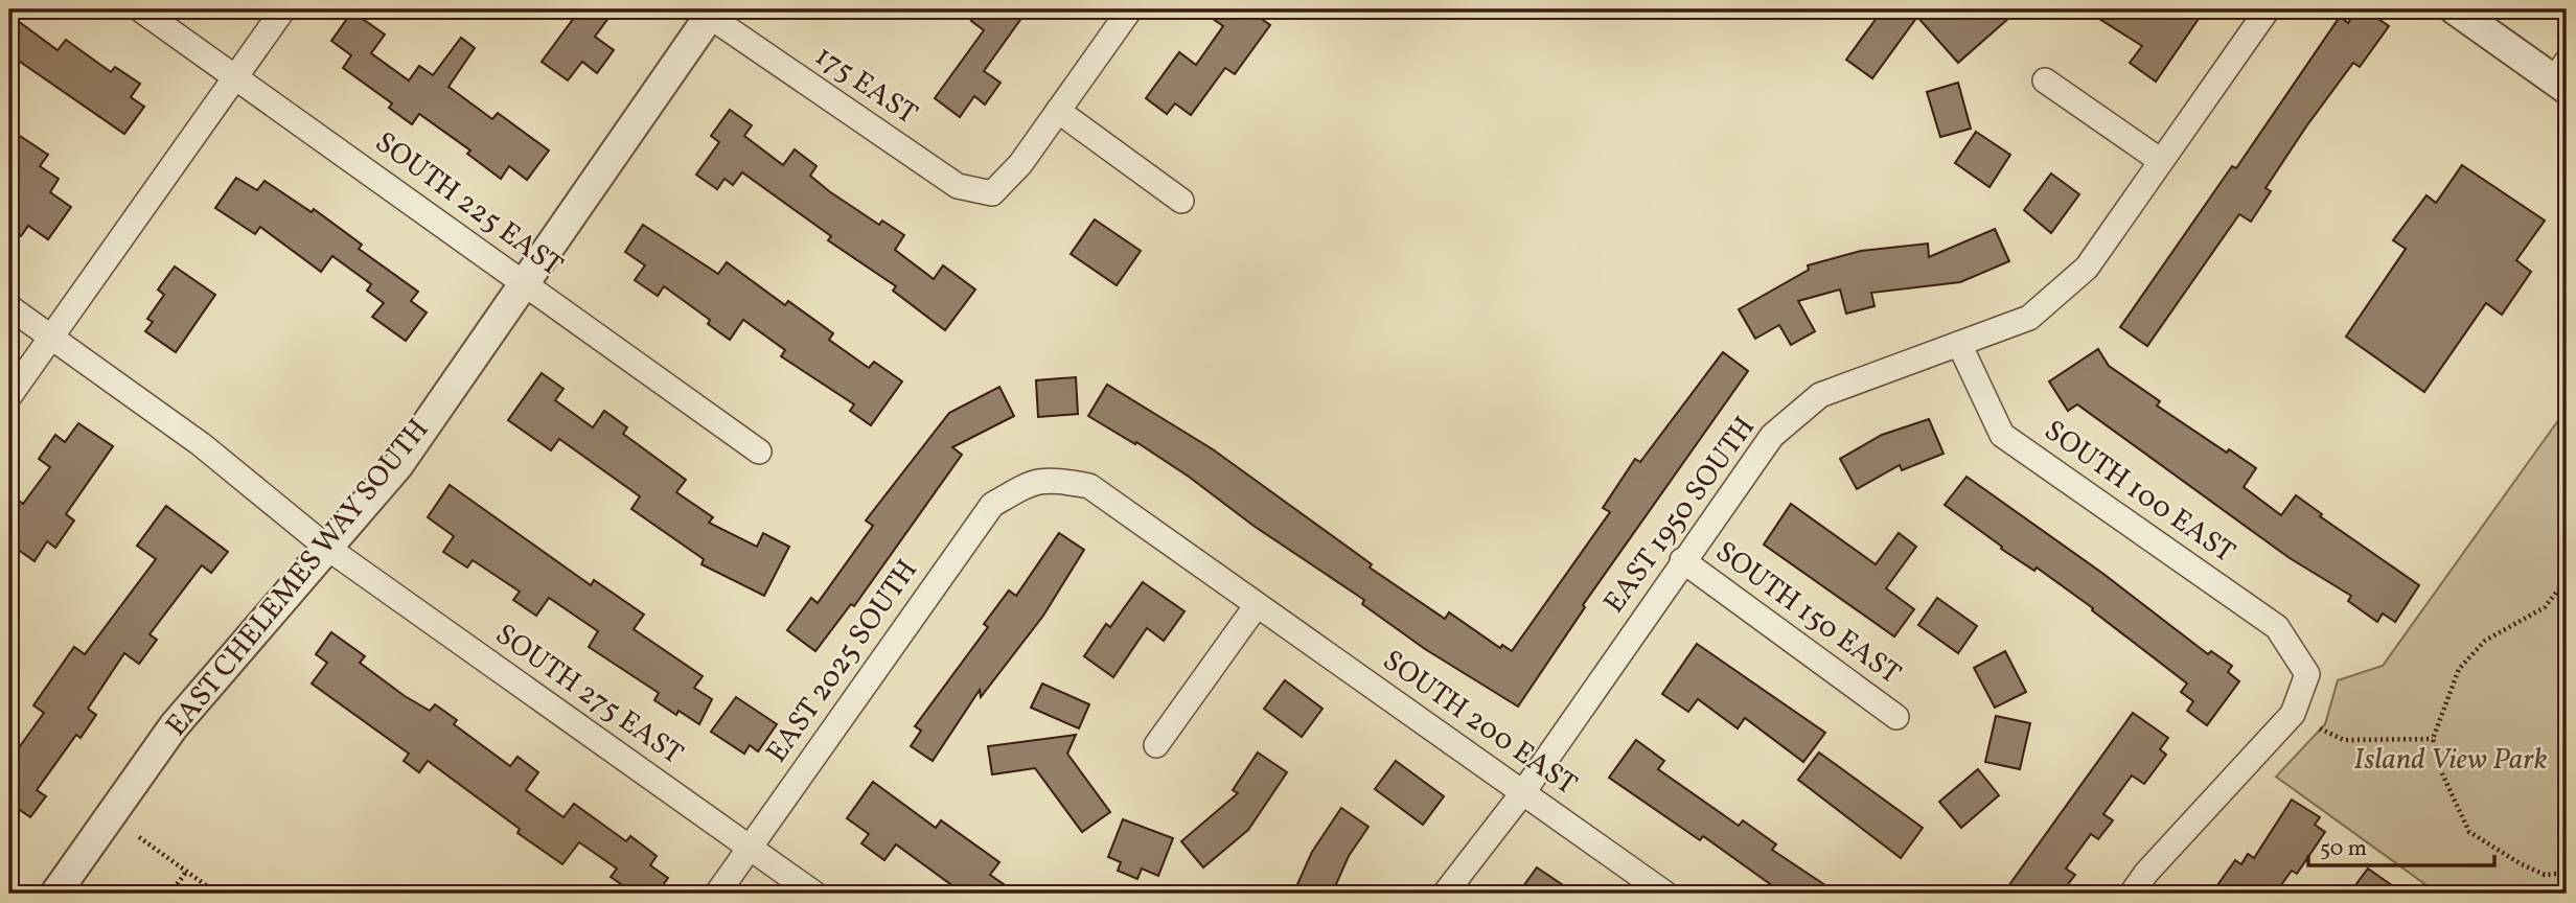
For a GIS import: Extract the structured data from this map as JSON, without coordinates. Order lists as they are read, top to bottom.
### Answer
{
  "streets": {
    "street": [
      "175 EAST",
      "SOUTH 225 EAST",
      "SOUTH 100 EAST",
      "EAST 1950 SOUTH",
      "EAST CHELEMES WAY SOUTH",
      "SOUTH 150 EAST",
      "EAST 2025 SOUTH",
      "SOUTH 275 EAST",
      "SOUTH 200 EAST"
    ]
  },
  "crossings": [
    ["175 EAST", "EAST CHELEMES WAY SOUTH"],
    ["SOUTH 225 EAST", "EAST CHELEMES WAY SOUTH"],
    ["SOUTH 100 EAST", "EAST 1950 SOUTH"],
    ["EAST 1950 SOUTH", "SOUTH 150 EAST"],
    ["EAST 1950 SOUTH", "SOUTH 200 EAST"],
    ["EAST CHELEMES WAY SOUTH", "SOUTH 275 EAST"],
    ["EAST 2025 SOUTH", "SOUTH 275 EAST"],
    ["EAST 2025 SOUTH", "SOUTH 200 EAST"]
  ],
  "parks": ["Island View Park"],
  "scale_bar": "50 m"
}
